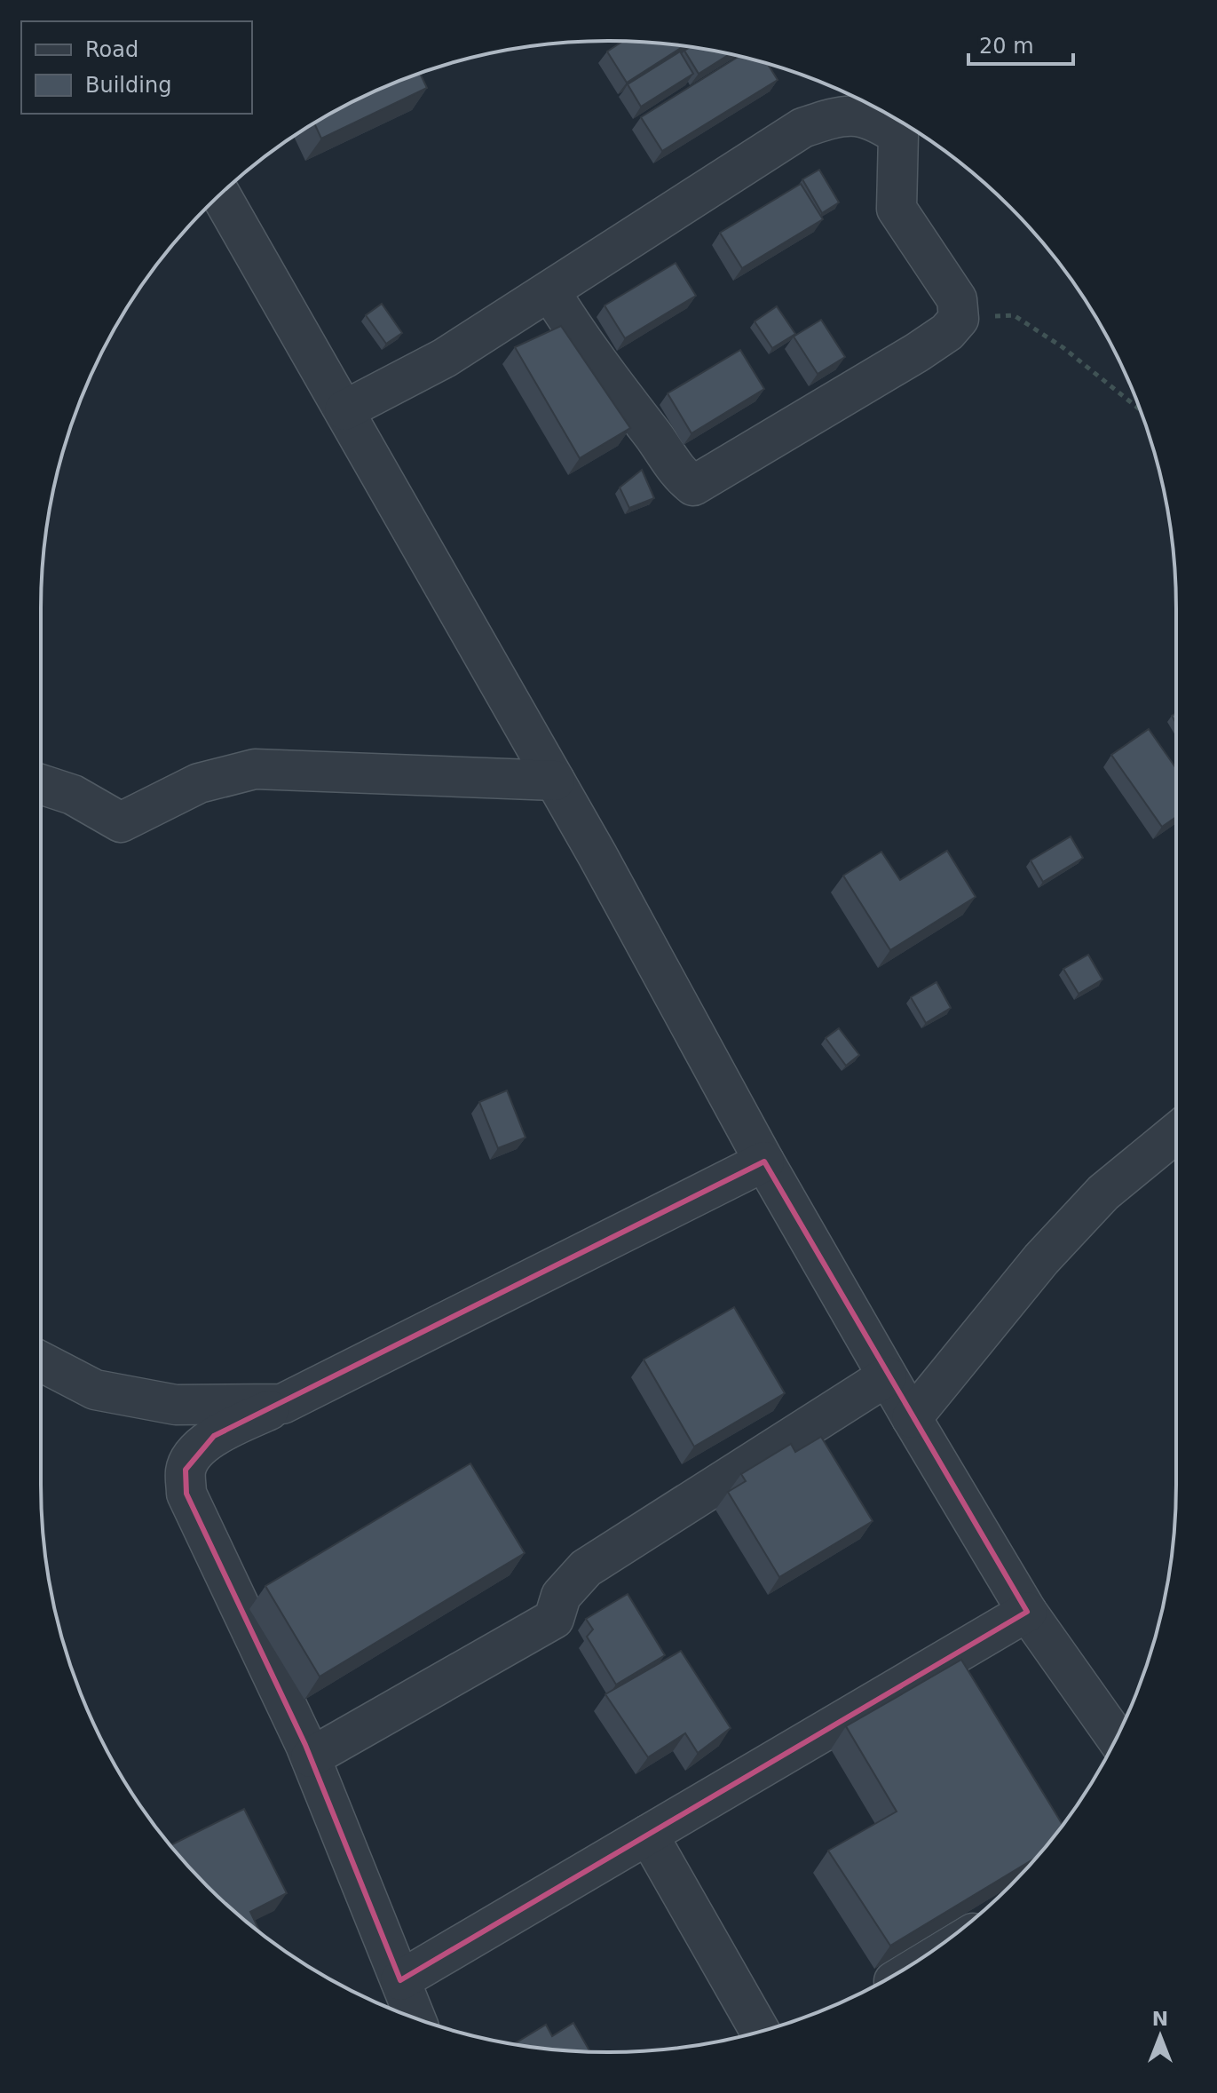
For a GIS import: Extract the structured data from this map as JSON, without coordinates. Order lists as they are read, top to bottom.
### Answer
{
  "legend": ["Road", "Building"],
  "scale_bar": "20 m",
  "north": "top"
}
